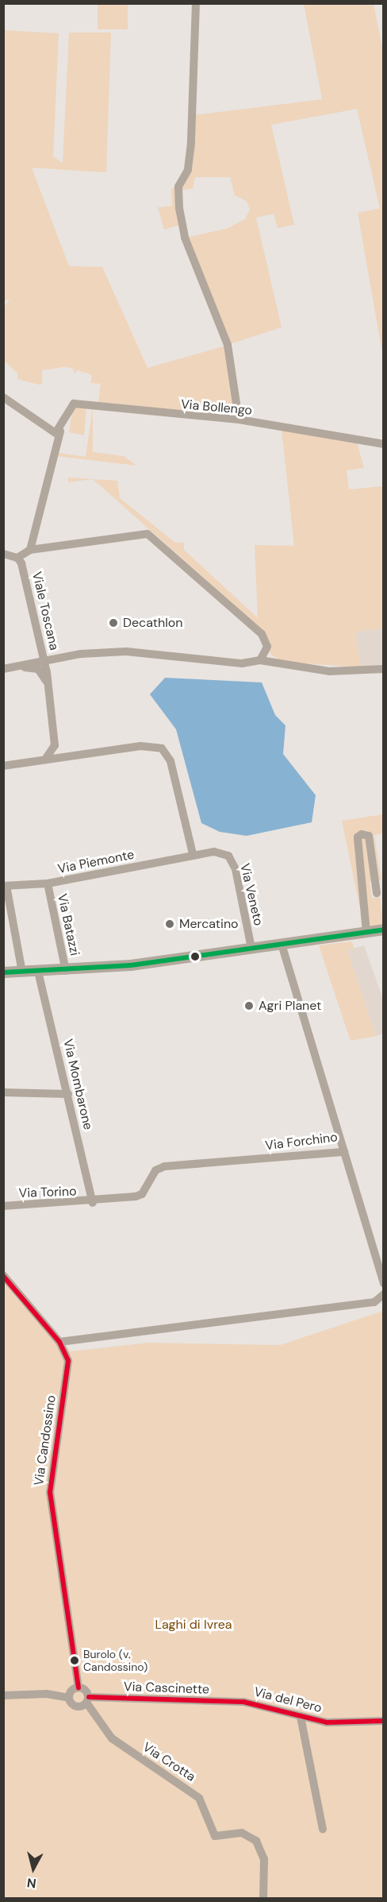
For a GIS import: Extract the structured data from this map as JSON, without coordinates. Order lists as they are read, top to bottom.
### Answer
{
  "streets": {
    "street": [
      "Via Bollengo",
      "Viale Toscana",
      "Via Piemonte",
      "Via Veneto",
      "Via Batazzi",
      "Via Mombarone",
      "Via Forchino",
      "Via Torino",
      "Via Candossino",
      "Via Cascinette",
      "Via del Pero",
      "Via Crotta"
    ]
  },
  "crossings": [
    ["Via Piemonte", "Via Veneto"],
    ["Via Piemonte", "Via Batazzi"],
    ["Via Mombarone", "Via Forchino"],
    ["Via Mombarone", "Via Torino"],
    ["Via Forchino", "Via Torino"],
    ["Via Cascinette", "Via del Pero"],
    ["Via Cascinette", "Via Crotta"]
  ],
  "parks": ["Laghi di Ivrea"],
  "places": [
    "Decathlon",
    "Mercatino",
    "Agri Planet",
    "Burolo (v. Candossino)"
  ],
  "north": "bottom"
}
